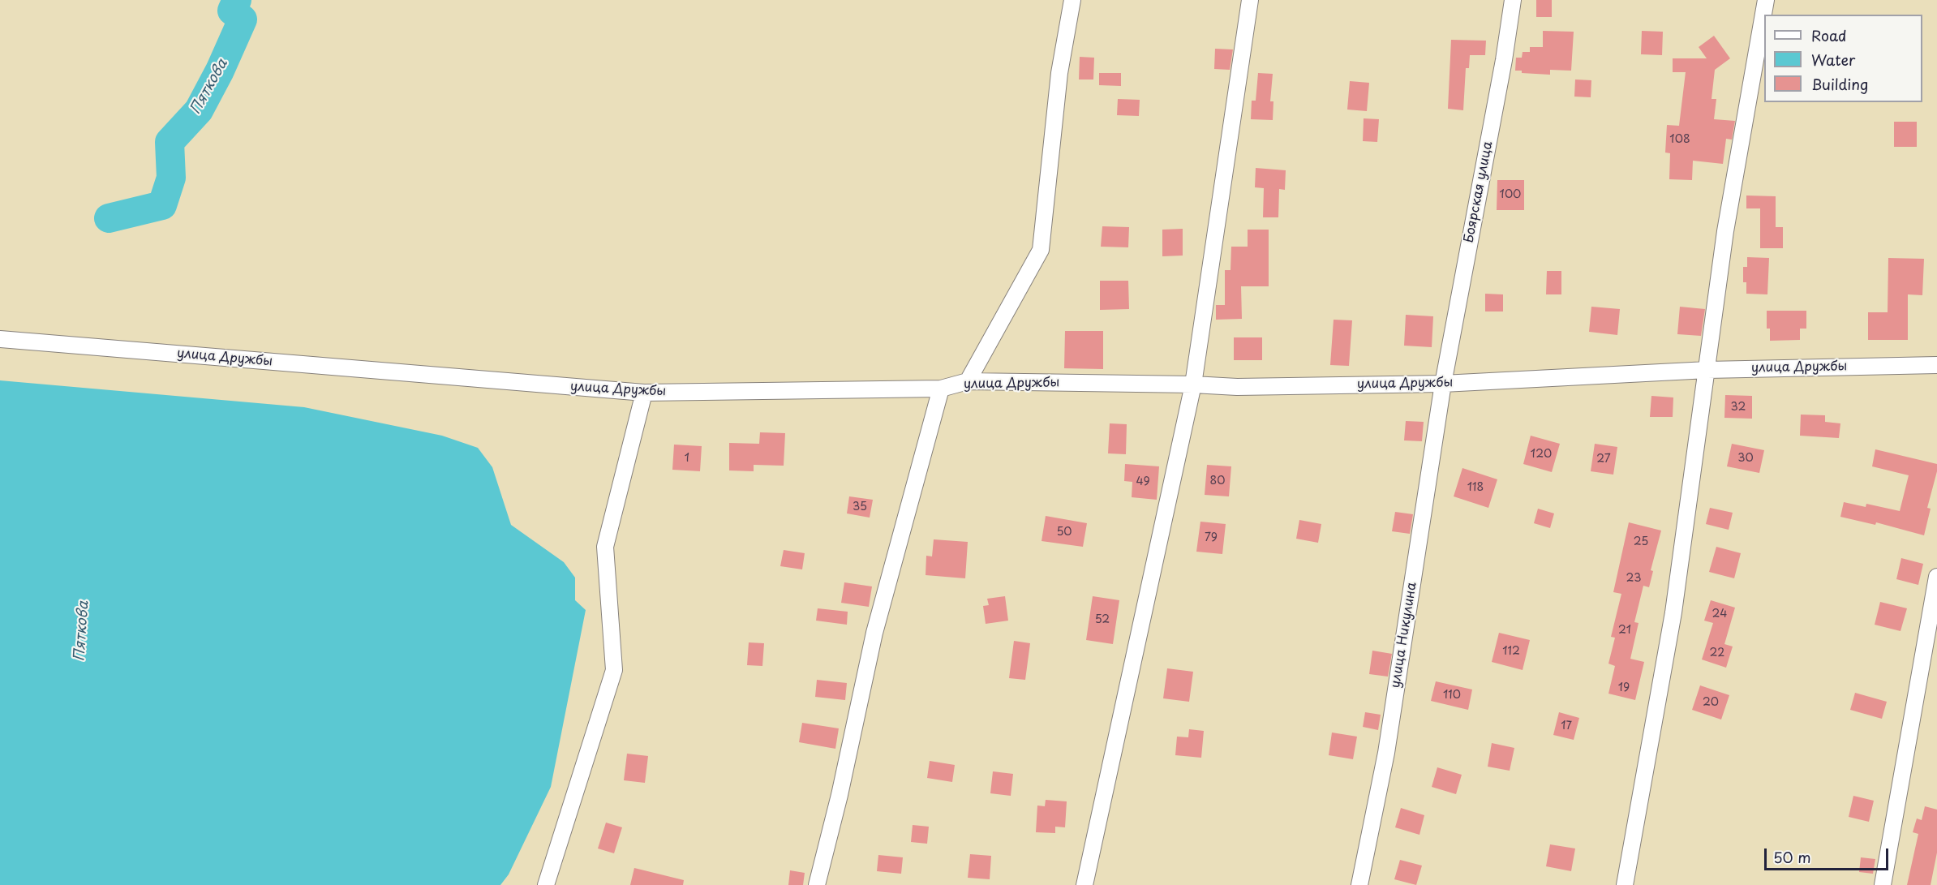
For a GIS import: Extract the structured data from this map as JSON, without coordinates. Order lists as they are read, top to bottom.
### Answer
{
  "streets": {
    "street": ["Боярская улица", "улица Дружбы", "улица Никулина"]
  },
  "crossings": [
    ["Боярская улица", "улица Дружбы"],
    ["Боярская улица", "улица Никулина"],
    ["улица Дружбы", "улица Никулина"]
  ],
  "water": ["Пяткова"],
  "house_numbers": [
    "108",
    "100",
    "32",
    "120",
    "1",
    "30",
    "27",
    "80",
    "49",
    "118",
    "35",
    "50",
    "79",
    "25",
    "23",
    "24",
    "52",
    "21",
    "112",
    "22",
    "19",
    "110",
    "20",
    "17"
  ],
  "legend": ["Road", "Water", "Building"],
  "scale_bar": "50 m"
}
